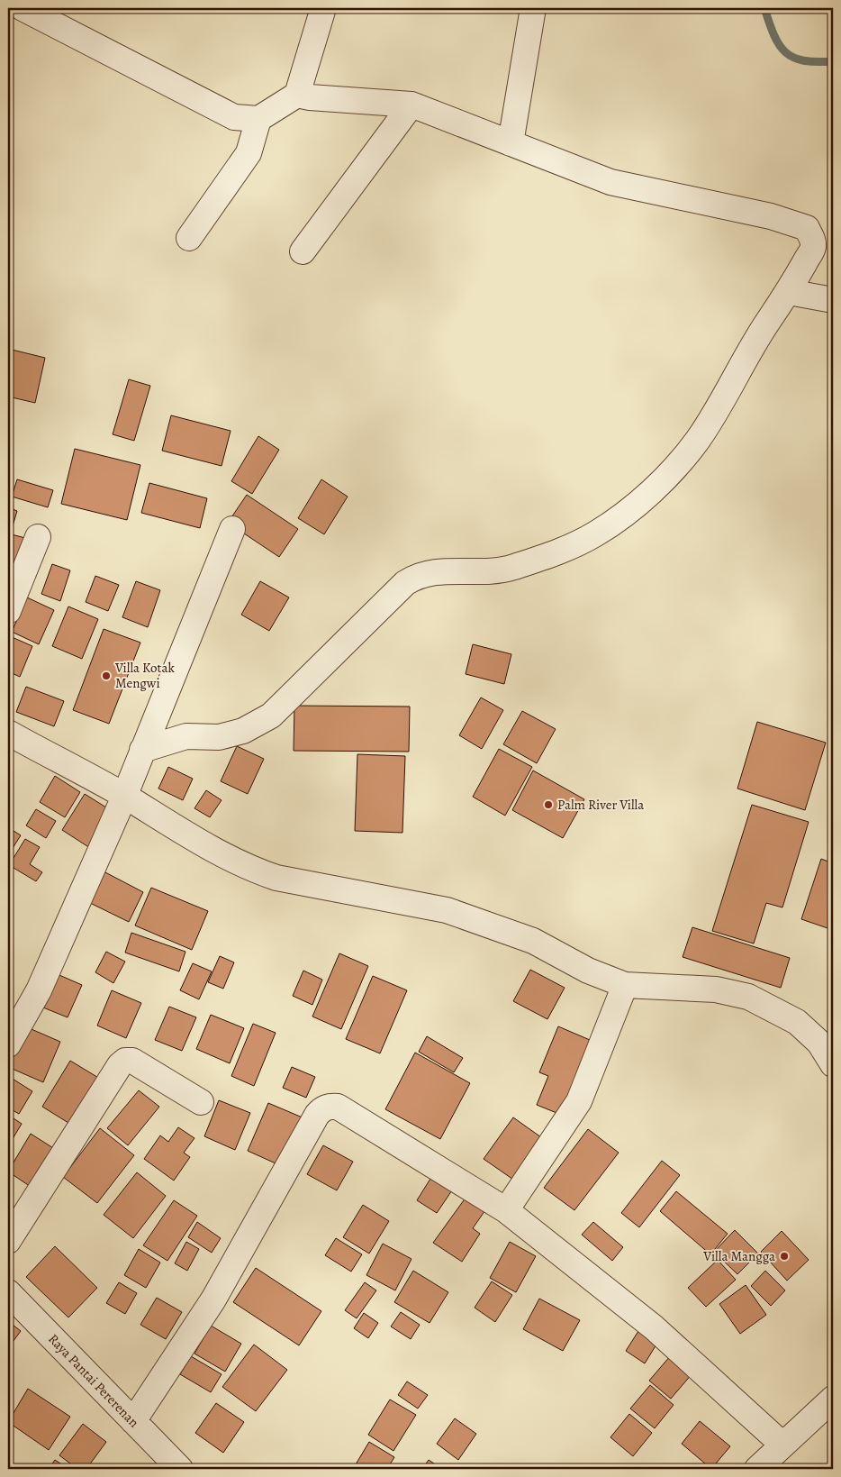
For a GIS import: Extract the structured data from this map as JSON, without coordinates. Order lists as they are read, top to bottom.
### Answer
{
  "streets": {
    "street": ["Raya Pantai Pererenan"]
  },
  "places": ["Villa Kotak Mengwi", "Palm River Villa", "Villa Mangga"]
}
